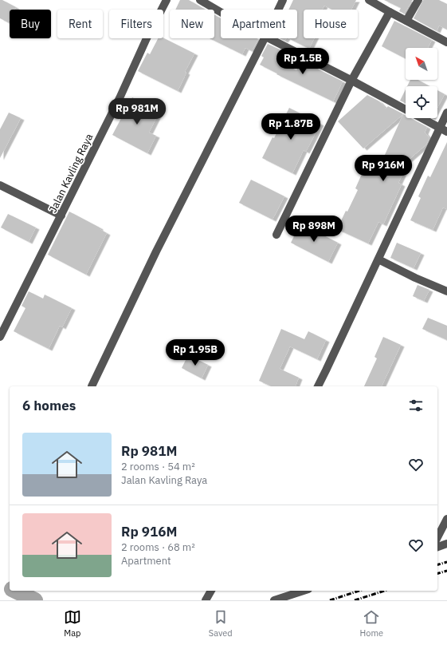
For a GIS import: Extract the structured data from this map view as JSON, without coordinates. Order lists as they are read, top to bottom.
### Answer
{
  "streets": {
    "street": ["Jalan Kavling Raya"]
  },
  "north": "top left",
  "page": {
    "chip": [
      "Buy",
      "Rent",
      "Filters",
      "New",
      "Apartment",
      "House"
    ],
    "price": [
      "Rp 1.5B",
      "Rp 981M",
      "Rp 1.87B",
      "Rp 916M",
      "Rp 898M",
      "Rp 1.95B"
    ],
    "heading": "6 homes",
    "list": [
      {
        "name": "Rp 981M",
        "note": "2 rooms · 54 m² · Jalan Kavling Raya"
      },
      {
        "name": "Rp 916M",
        "note": "2 rooms · 68 m² · Apartment"
      }
    ],
    "tabs": ["Map", "Saved", "Home"]
  }
}
